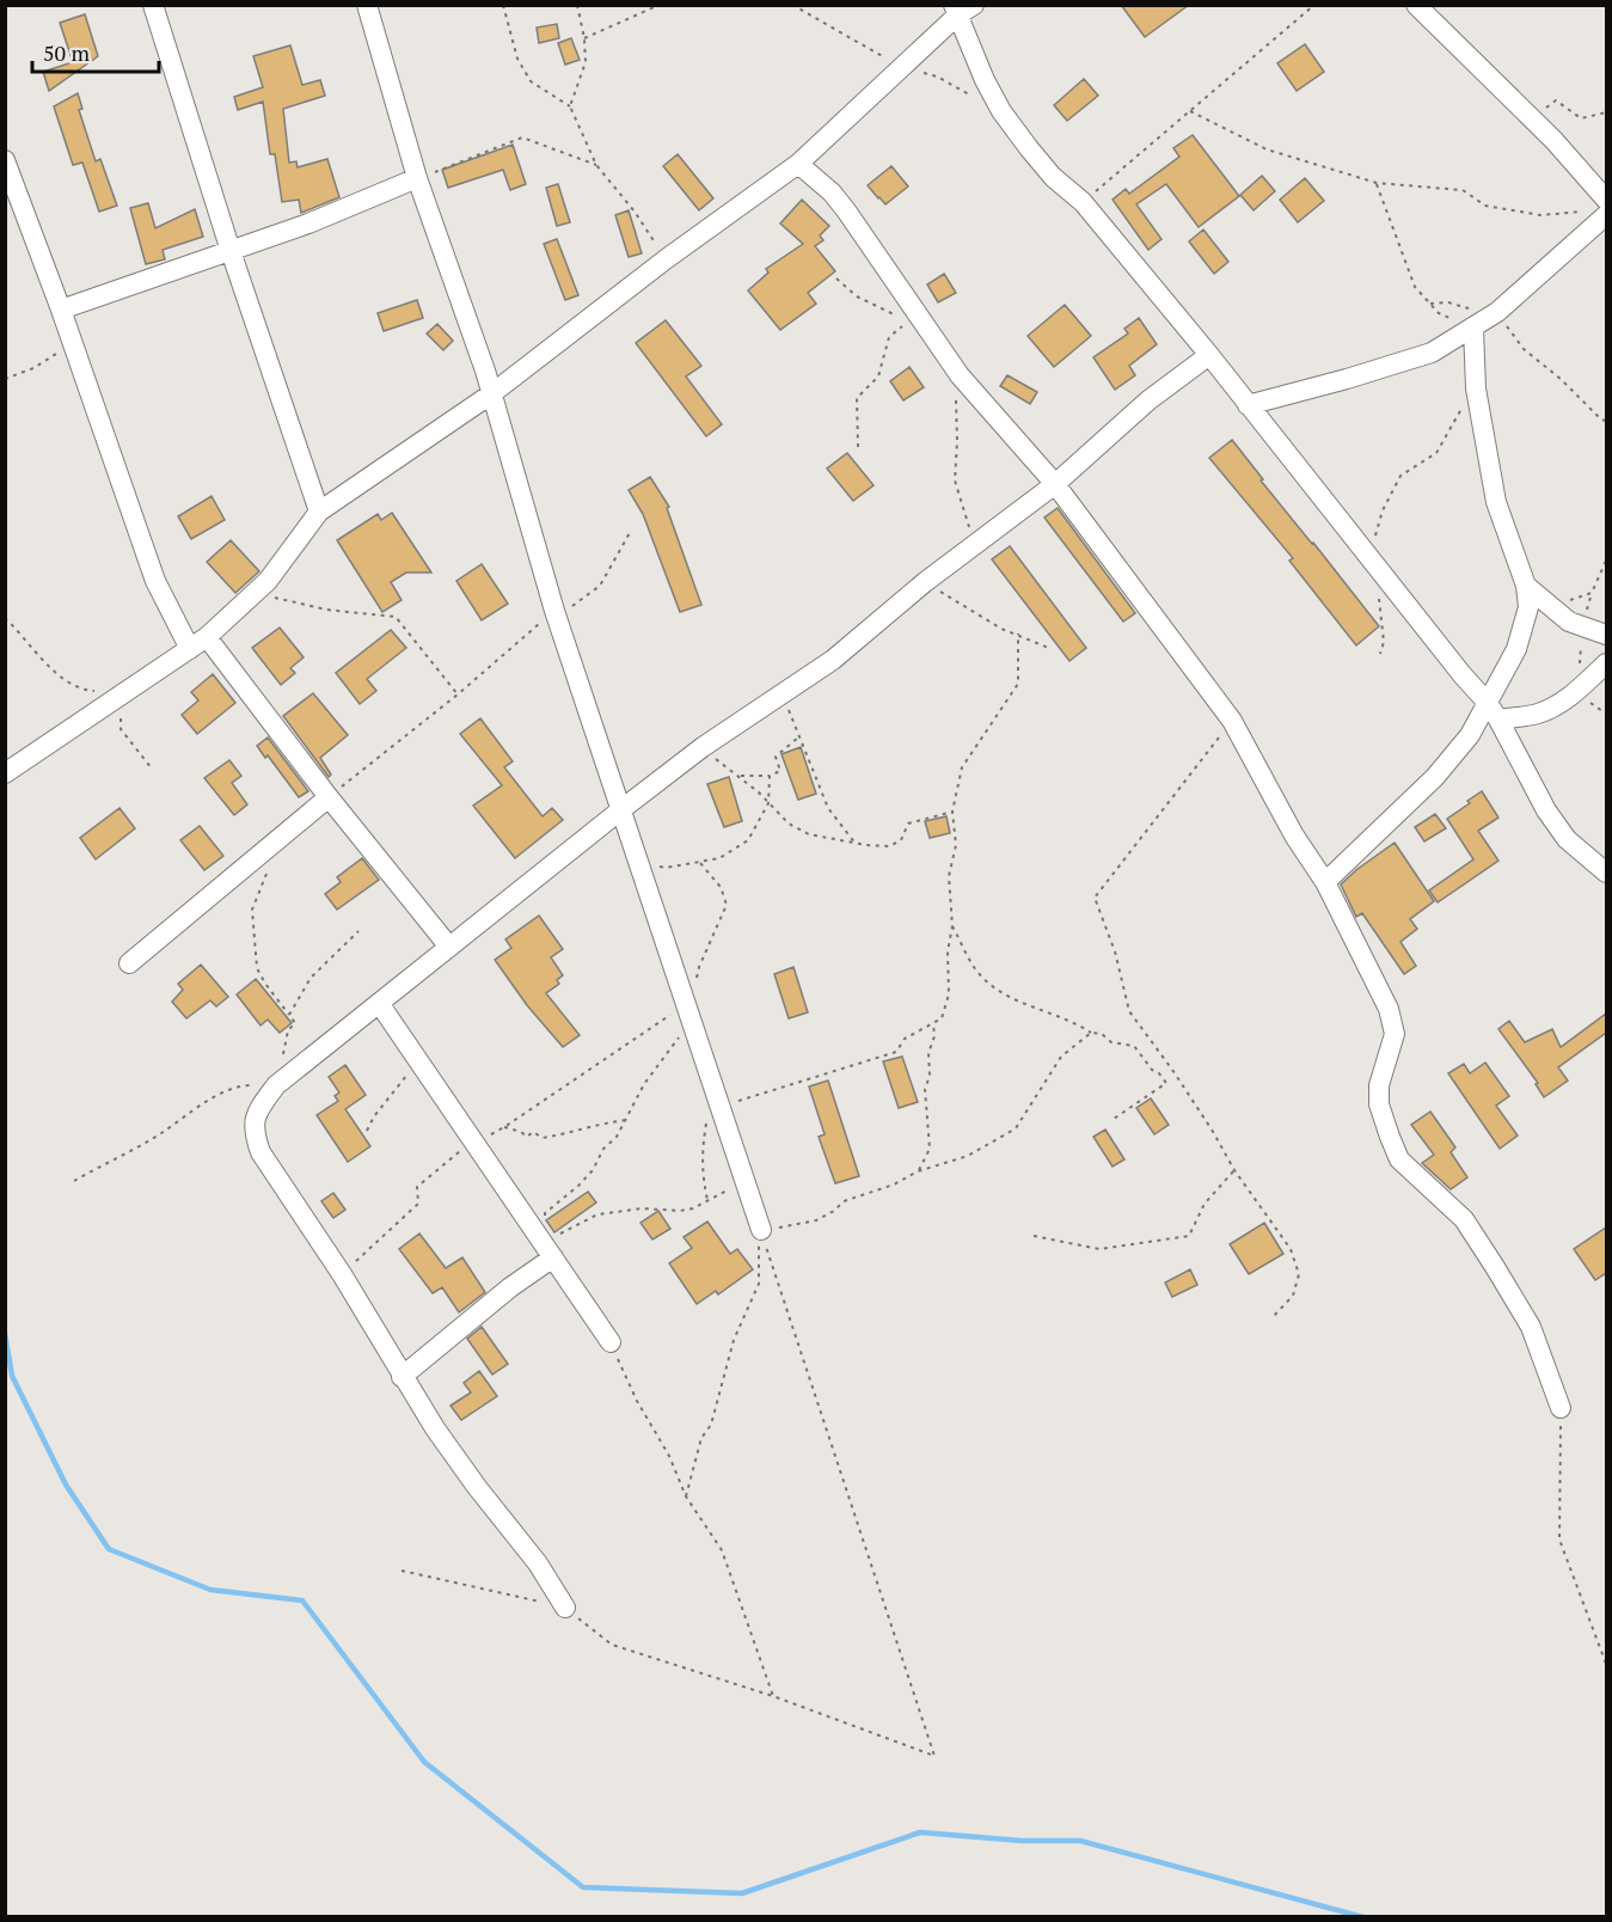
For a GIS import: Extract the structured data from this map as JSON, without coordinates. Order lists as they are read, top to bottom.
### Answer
{
  "scale_bar": "50 m"
}
